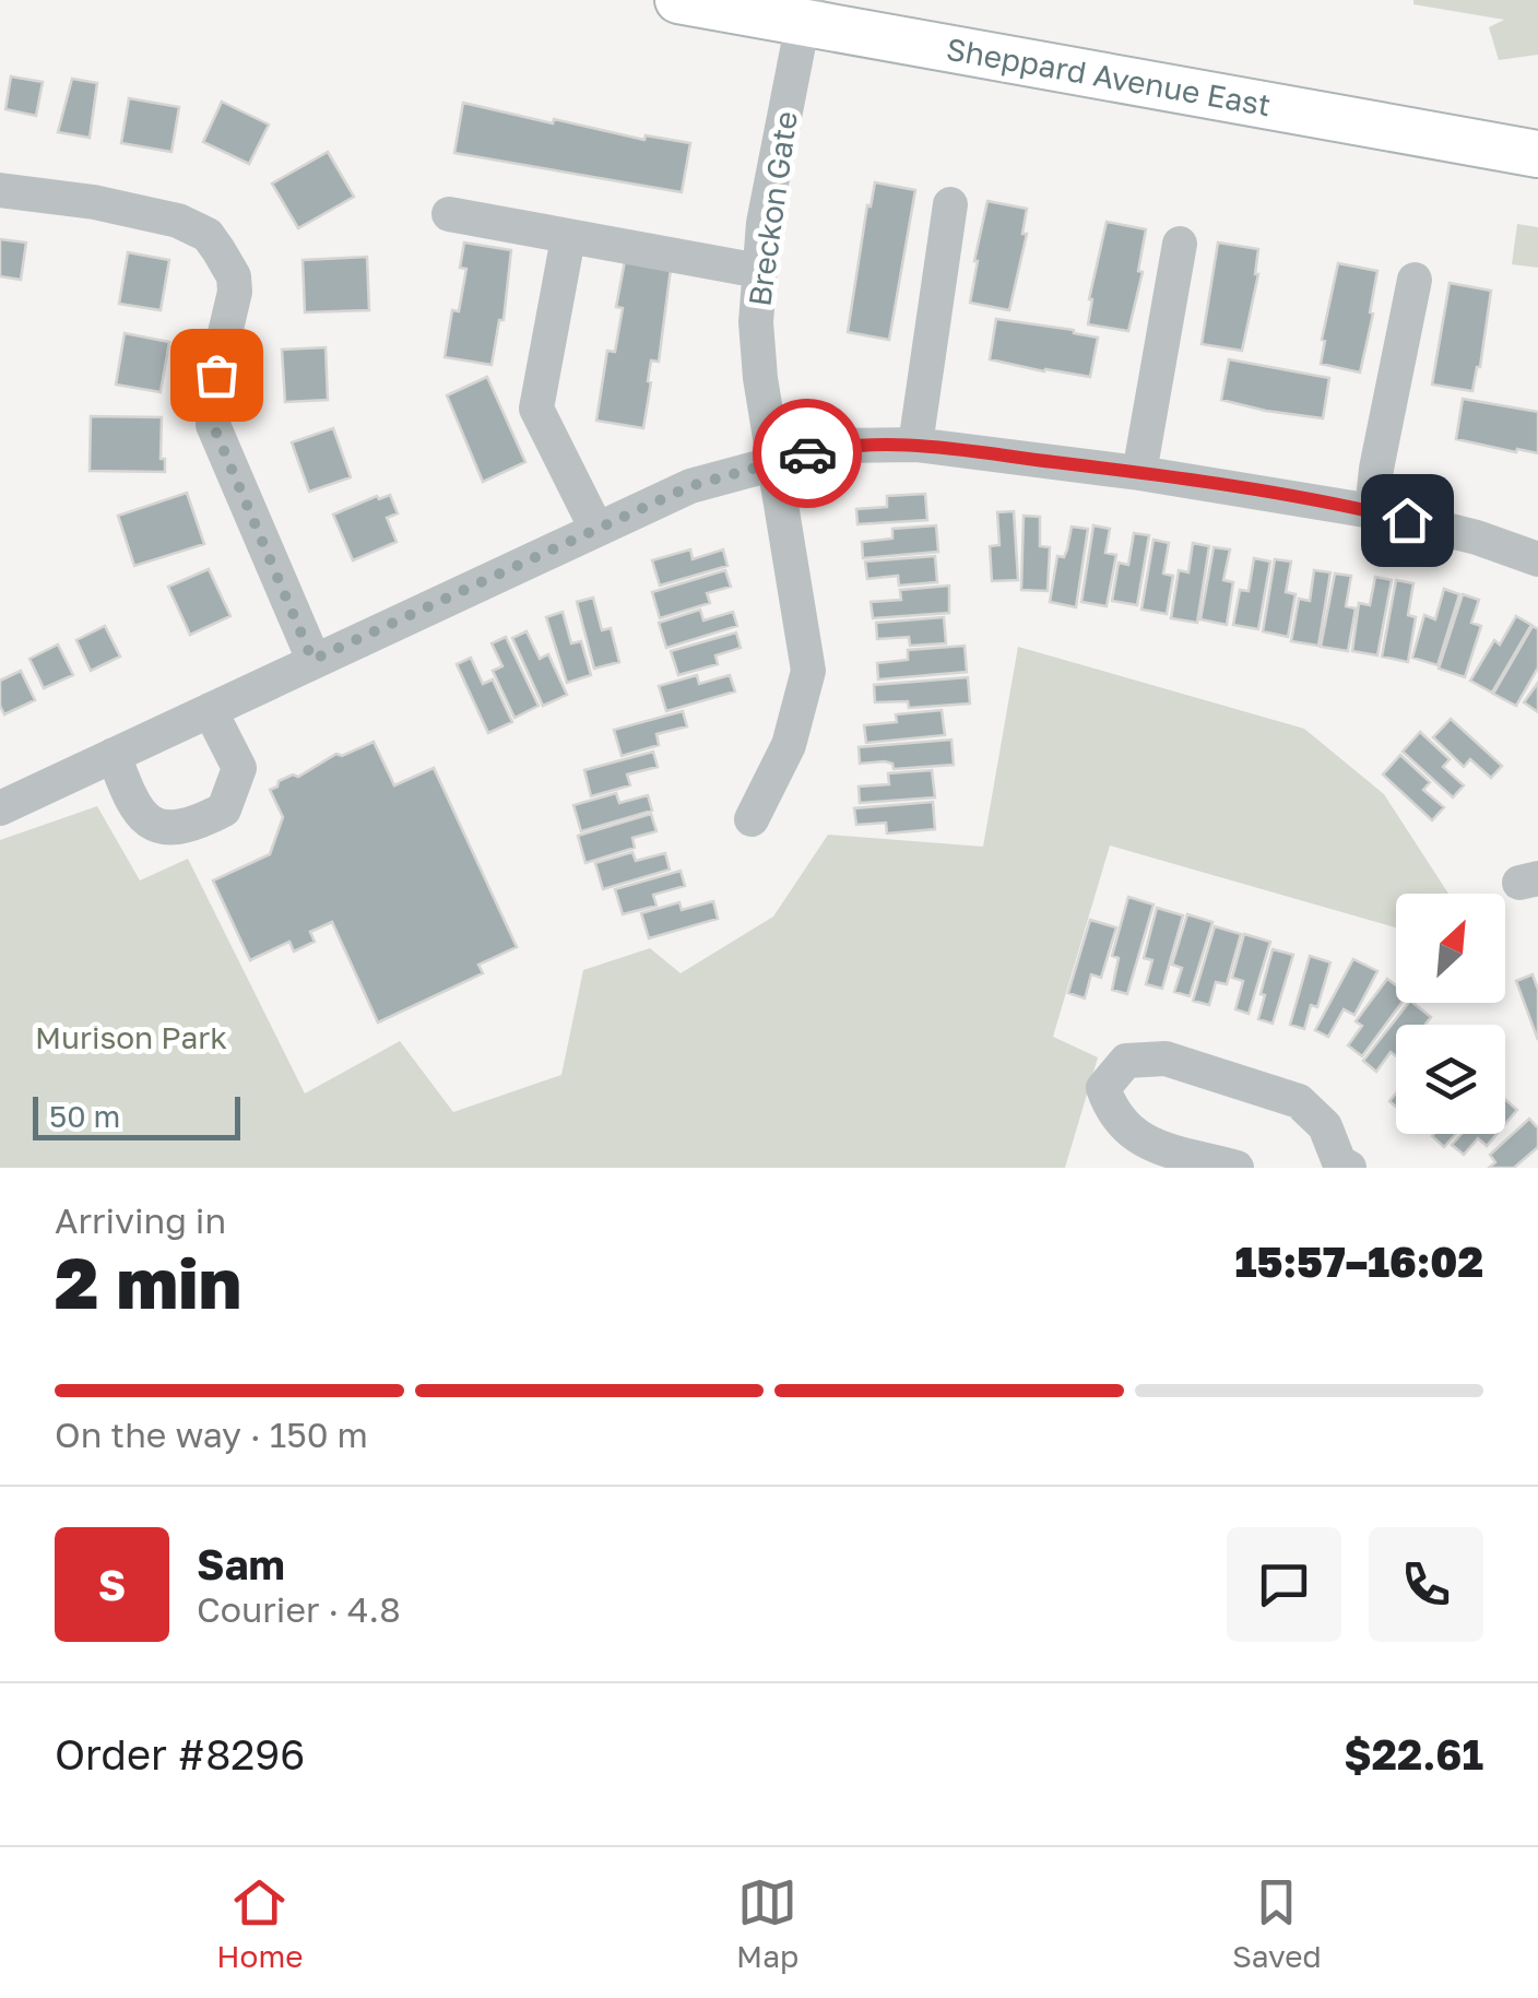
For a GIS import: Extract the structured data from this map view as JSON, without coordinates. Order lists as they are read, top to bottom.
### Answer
{
  "streets": {
    "main road": ["Sheppard Avenue East"],
    "street": ["Breckon Gate"]
  },
  "crossings": [
    ["Sheppard Avenue East", "Breckon Gate"]
  ],
  "parks": ["Murison Park"],
  "scale_bar": "50 m",
  "north": "top right",
  "page": {
    "scale": "50 m",
    "heading": ["2 min", "Arriving in", "15:57–16:02"],
    "panel": [
      "Sam",
      "Courier · 4.8",
      "Order #8296",
      "$22.61"
    ],
    "bar": "On the way · 150 m",
    "round": "S",
    "tabs": ["Home", "Map", "Saved"]
  }
}
